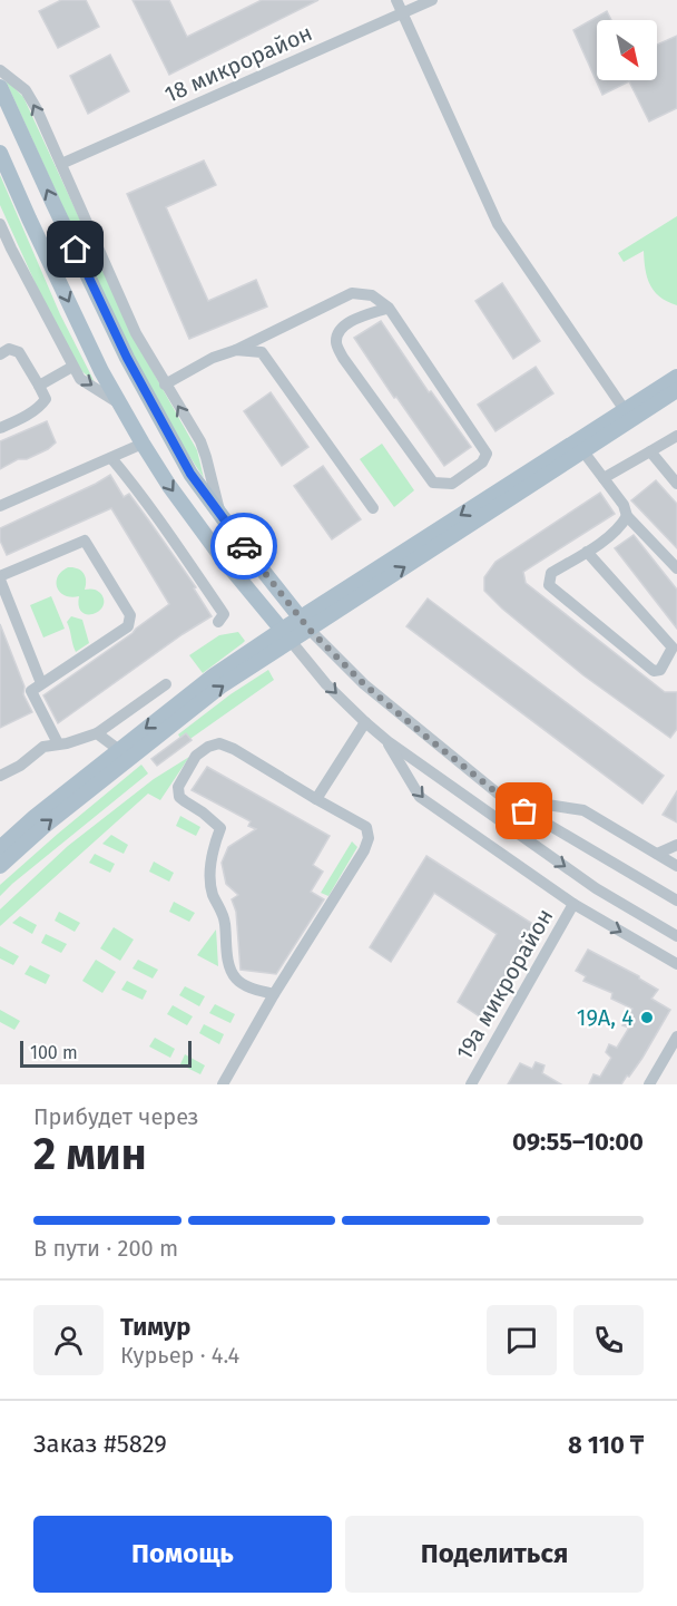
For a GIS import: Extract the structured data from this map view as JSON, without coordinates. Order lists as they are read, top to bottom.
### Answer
{
  "streets": {
    "street": ["18 микрорайон", "19а микрорайон"]
  },
  "places": ["19А, 4"],
  "scale_bar": "100 m",
  "north": "bottom right",
  "page": {
    "scale": "100 m",
    "heading": ["2 мин", "Прибудет через", "09:55–10:00"],
    "panel": [
      "Тимур",
      "Курьер · 4.4",
      "Заказ #5829",
      "8 110 ₸"
    ],
    "bar": "В пути · 200 m",
    "buttons": ["Помощь", "Поделиться"]
  }
}
